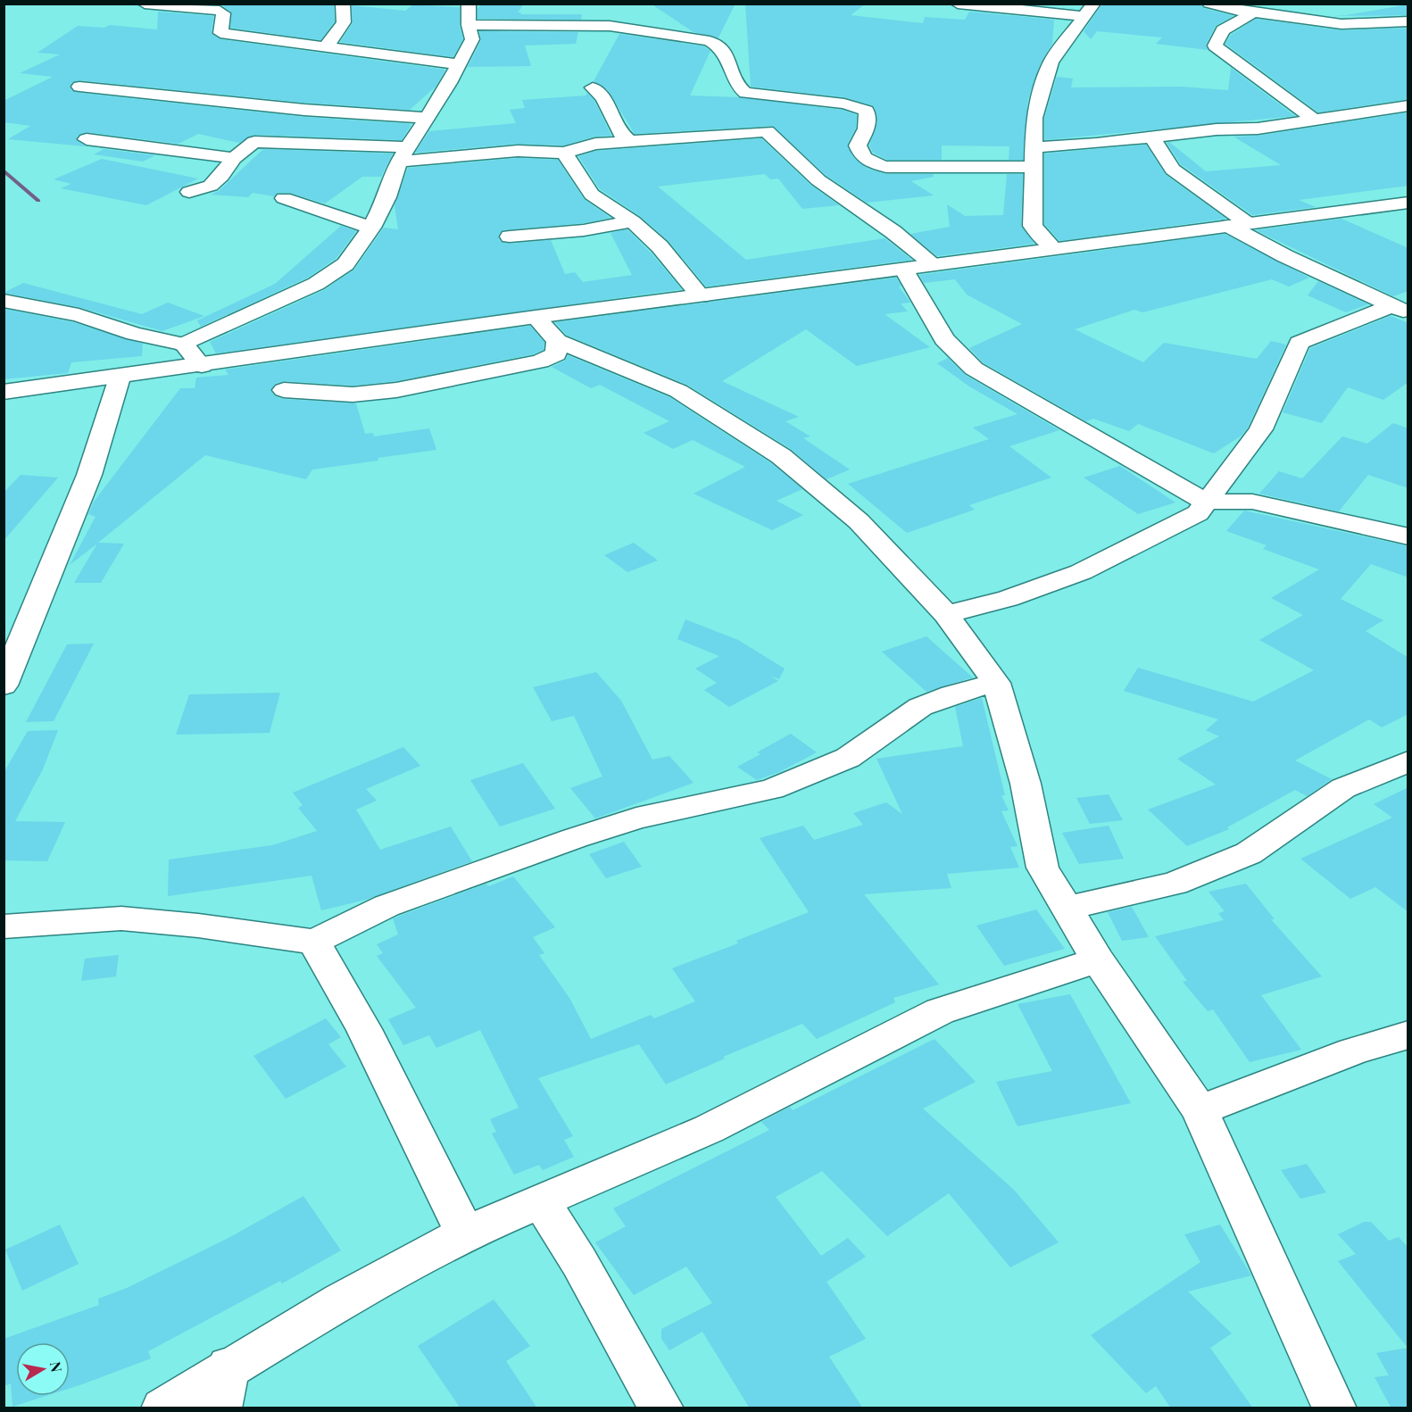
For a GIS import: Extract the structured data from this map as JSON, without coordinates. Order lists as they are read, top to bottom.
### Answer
{
  "north": "right"
}
